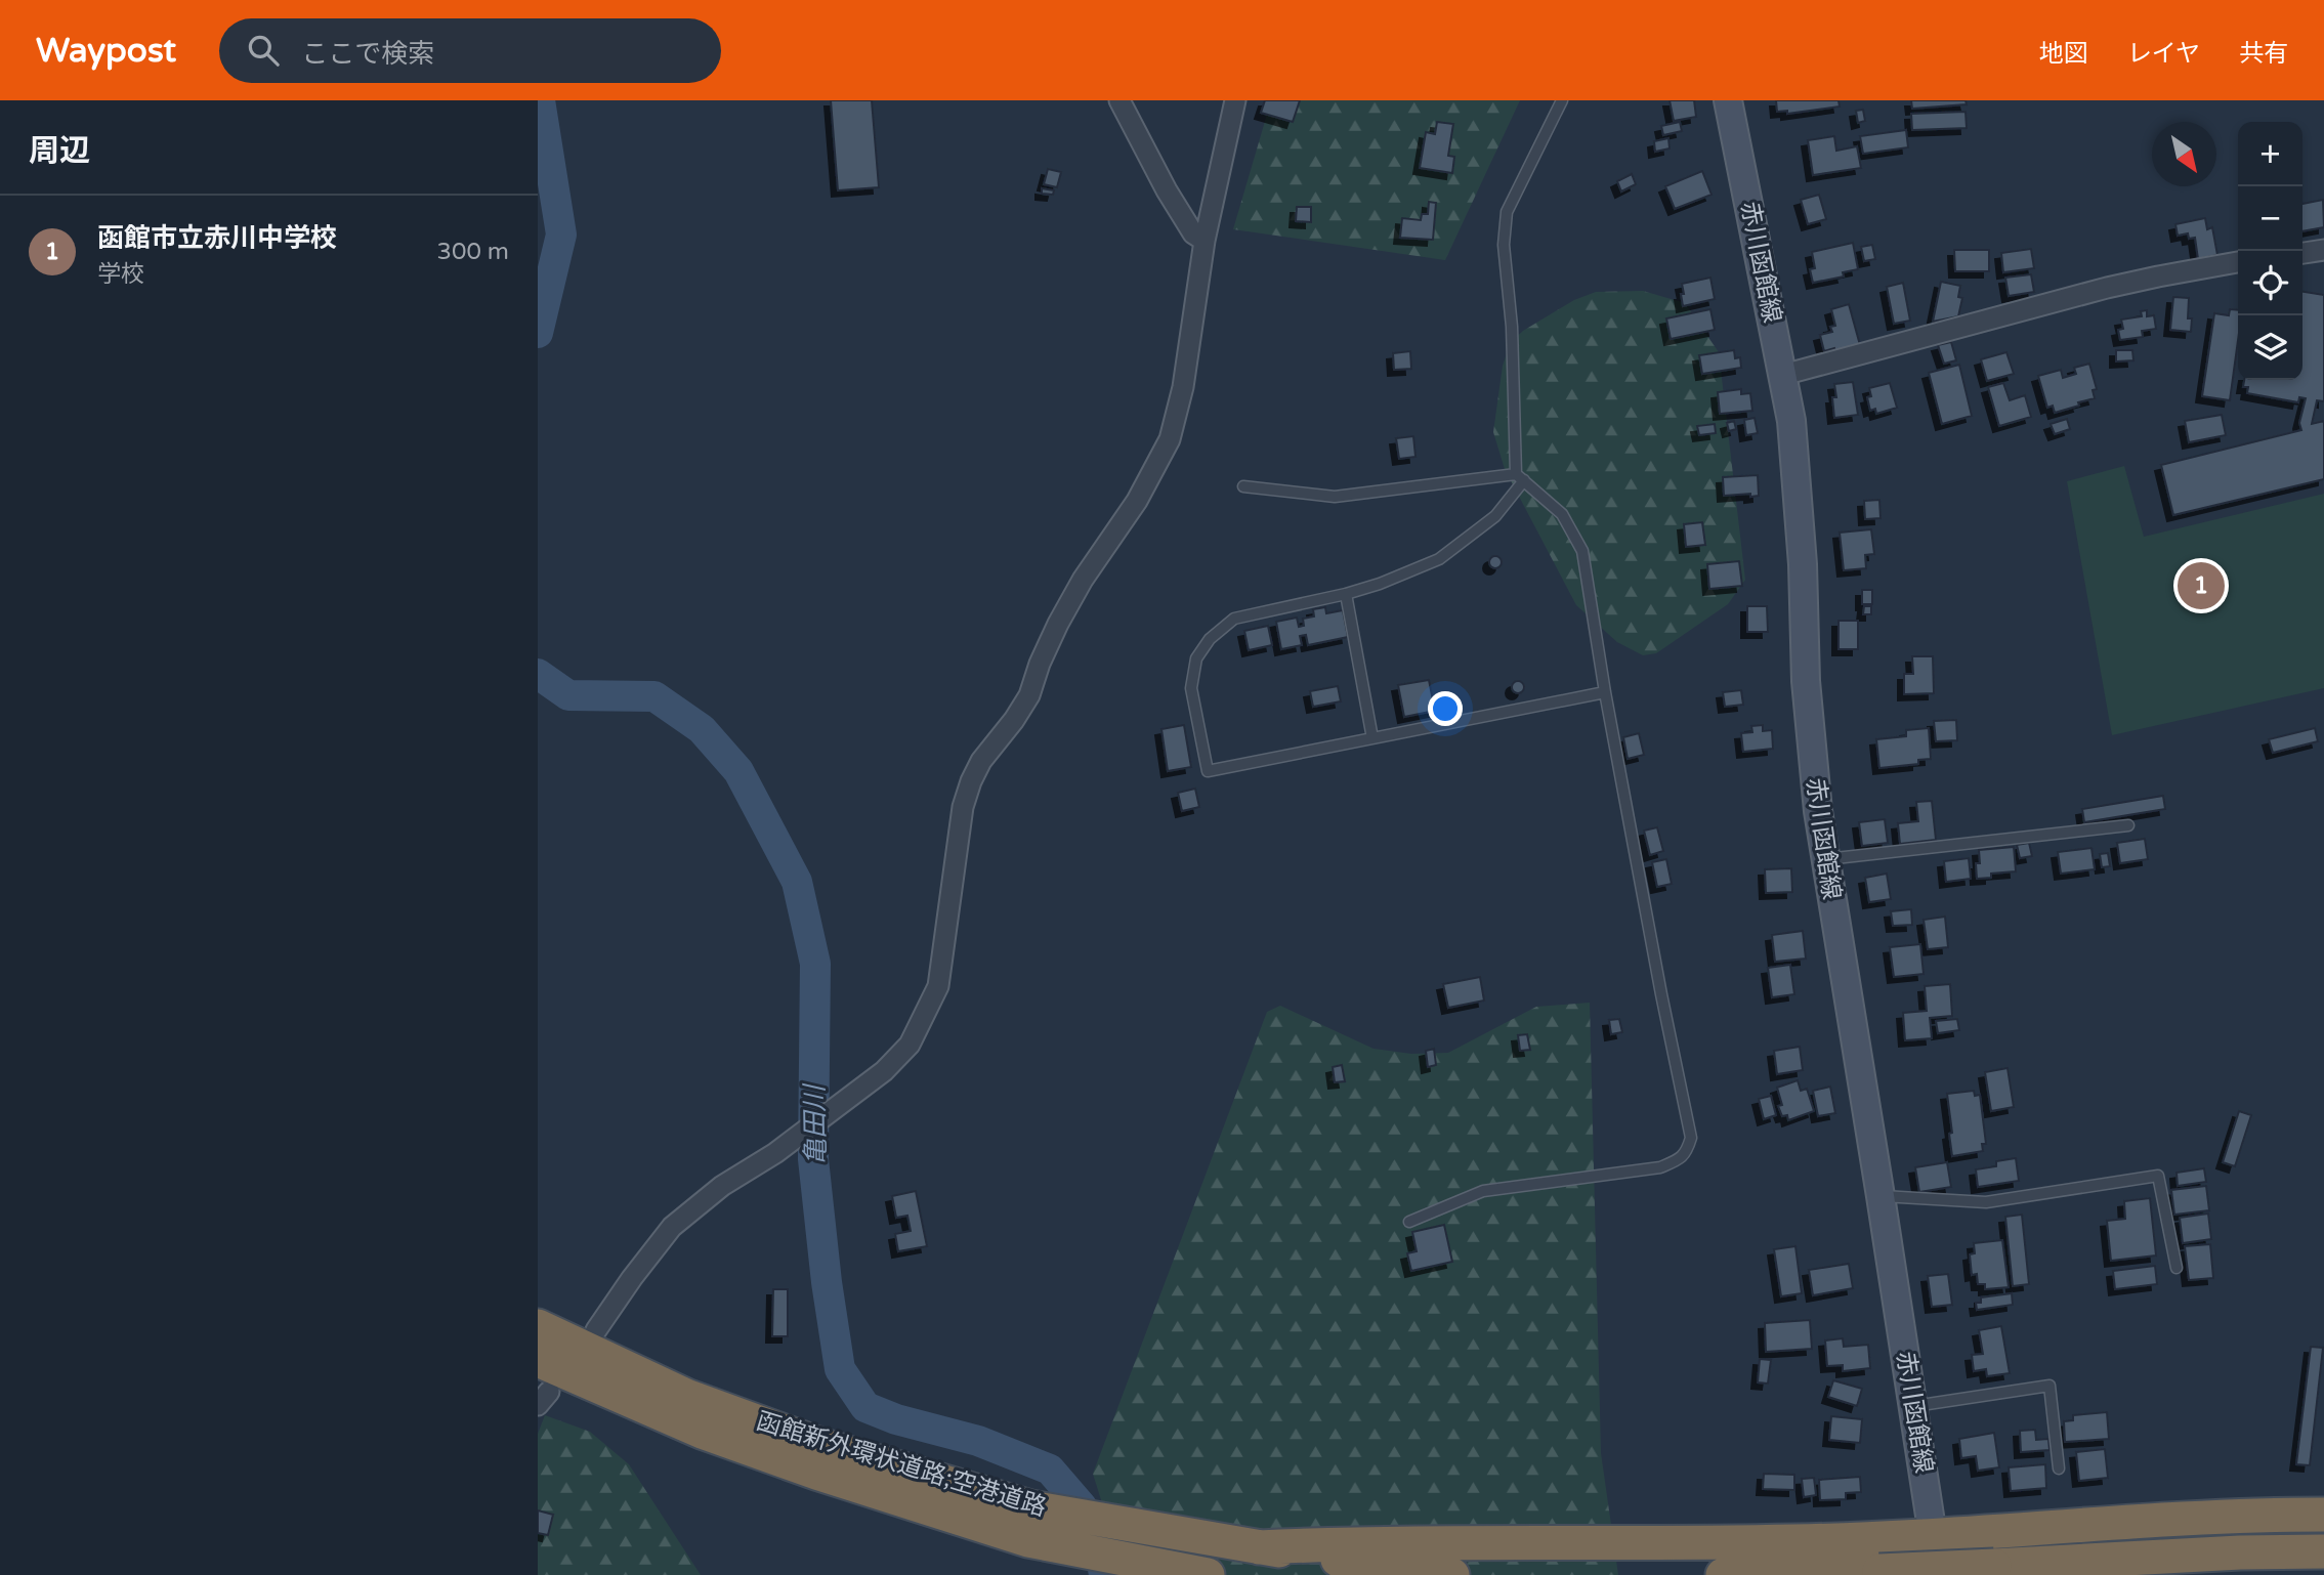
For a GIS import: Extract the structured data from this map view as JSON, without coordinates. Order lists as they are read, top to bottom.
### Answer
{
  "streets": {
    "highway": ["函館新外環状道路;空港道路"],
    "main road": ["赤川函館線"]
  },
  "water": ["亀田川"],
  "north": "bottom right",
  "page": {
    "header": "Waypost",
    "search": "ここで検索",
    "nav": ["地図", "レイヤ", "共有"],
    "heading": "周辺",
    "map_buttons": ["+", "−"],
    "list": [
      {
        "mark": "1",
        "name": "函館市立赤川中学校",
        "note": "学校",
        "value": "300 m"
      }
    ],
    "pins": "1"
  }
}
